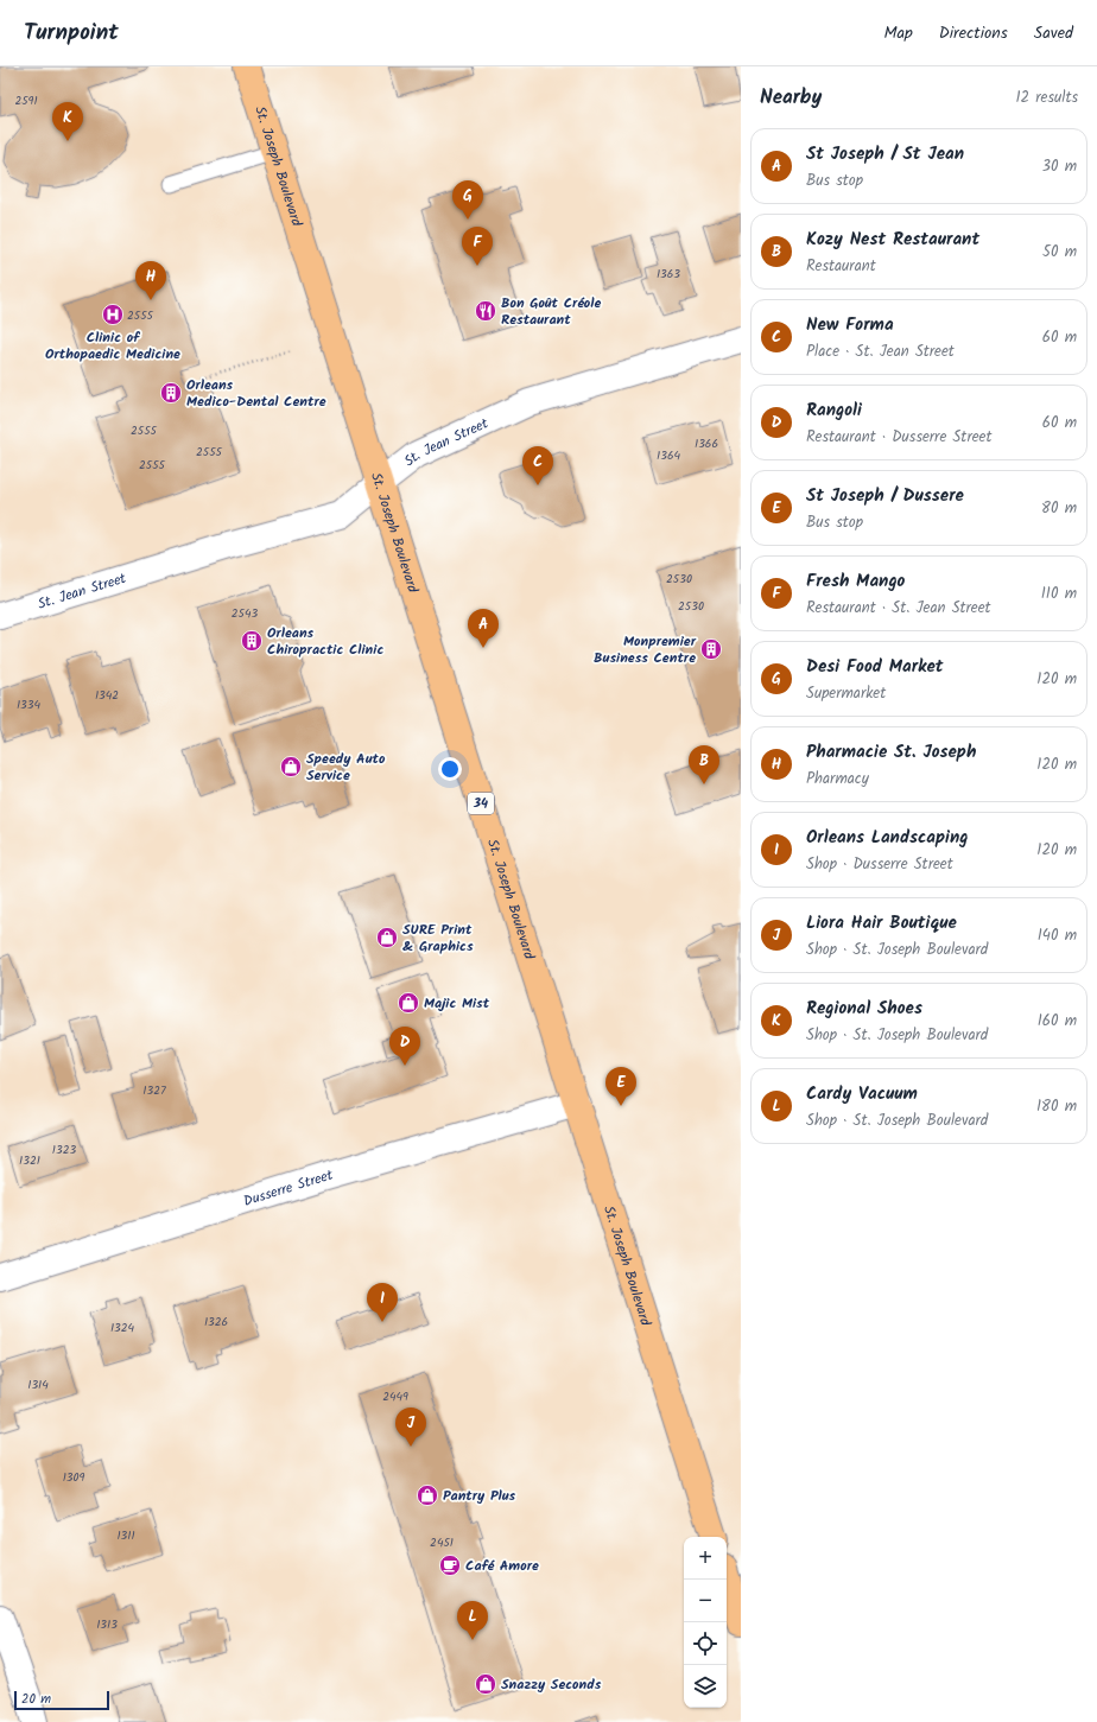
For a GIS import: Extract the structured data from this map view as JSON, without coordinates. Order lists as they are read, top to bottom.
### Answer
{
  "streets": {
    "main road": ["St. Joseph Boulevard", "34"],
    "street": ["St. Jean Street", "Dusserre Street"]
  },
  "crossings": [
    ["St. Joseph Boulevard", "St. Jean Street"],
    ["St. Joseph Boulevard", "Dusserre Street"]
  ],
  "places": {
    "restaurant": ["Bon Goût Créole Restaurant"],
    "hospital": ["Clinic of Orthopaedic Medicine"],
    "building": ["Orleans Medico-Dental Centre", "Orleans Chiropractic Clinic", "Monpremier Business Centre"],
    "shop": [
      "Speedy Auto Service",
      "SURE Print & Graphics",
      "Majic Mist",
      "Pantry Plus",
      "Snazzy Seconds"
    ],
    "cafe": ["Café Amore"]
  },
  "house_numbers": [
    "2591",
    "1363",
    "2555",
    "2555",
    "1366",
    "2555",
    "1364",
    "2555",
    "2530",
    "2530",
    "2543",
    "1342",
    "1334",
    "1327",
    "1323",
    "1321",
    "1326",
    "1324",
    "1314",
    "2449",
    "1309",
    "1311",
    "2451",
    "1313"
  ],
  "scale_bar": "20 m",
  "page": {
    "header": "Turnpoint",
    "nav": ["Map", "Directions", "Saved"],
    "heading": ["Nearby", "12 results"],
    "pins": [
      "K",
      "G",
      "F",
      "H",
      "C",
      "A",
      "B",
      "D",
      "E",
      "I",
      "J",
      "L"
    ],
    "list": [
      {
        "mark": "A",
        "name": "St Joseph / St Jean",
        "note": "Bus stop",
        "value": "30 m"
      },
      {
        "mark": "B",
        "name": "Kozy Nest Restaurant",
        "note": "Restaurant",
        "value": "50 m"
      },
      {
        "mark": "C",
        "name": "New Forma",
        "note": "Place · St. Jean Street",
        "value": "60 m"
      },
      {
        "mark": "D",
        "name": "Rangoli",
        "note": "Restaurant · Dusserre Street",
        "value": "60 m"
      },
      {
        "mark": "E",
        "name": "St Joseph / Dussere",
        "note": "Bus stop",
        "value": "80 m"
      },
      {
        "mark": "F",
        "name": "Fresh Mango",
        "note": "Restaurant · St. Jean Street",
        "value": "110 m"
      },
      {
        "mark": "G",
        "name": "Desi Food Market",
        "note": "Supermarket",
        "value": "120 m"
      },
      {
        "mark": "H",
        "name": "Pharmacie St. Joseph",
        "note": "Pharmacy",
        "value": "120 m"
      },
      {
        "mark": "I",
        "name": "Orleans Landscaping",
        "note": "Shop · Dusserre Street",
        "value": "120 m"
      },
      {
        "mark": "J",
        "name": "Liora Hair Boutique",
        "note": "Shop · St. Joseph Boulevard",
        "value": "140 m"
      },
      {
        "mark": "K",
        "name": "Regional Shoes",
        "note": "Shop · St. Joseph Boulevard",
        "value": "160 m"
      },
      {
        "mark": "L",
        "name": "Cardy Vacuum",
        "note": "Shop · St. Joseph Boulevard",
        "value": "180 m"
      }
    ],
    "map_buttons": ["+", "−"],
    "scale": "20 m"
  }
}
